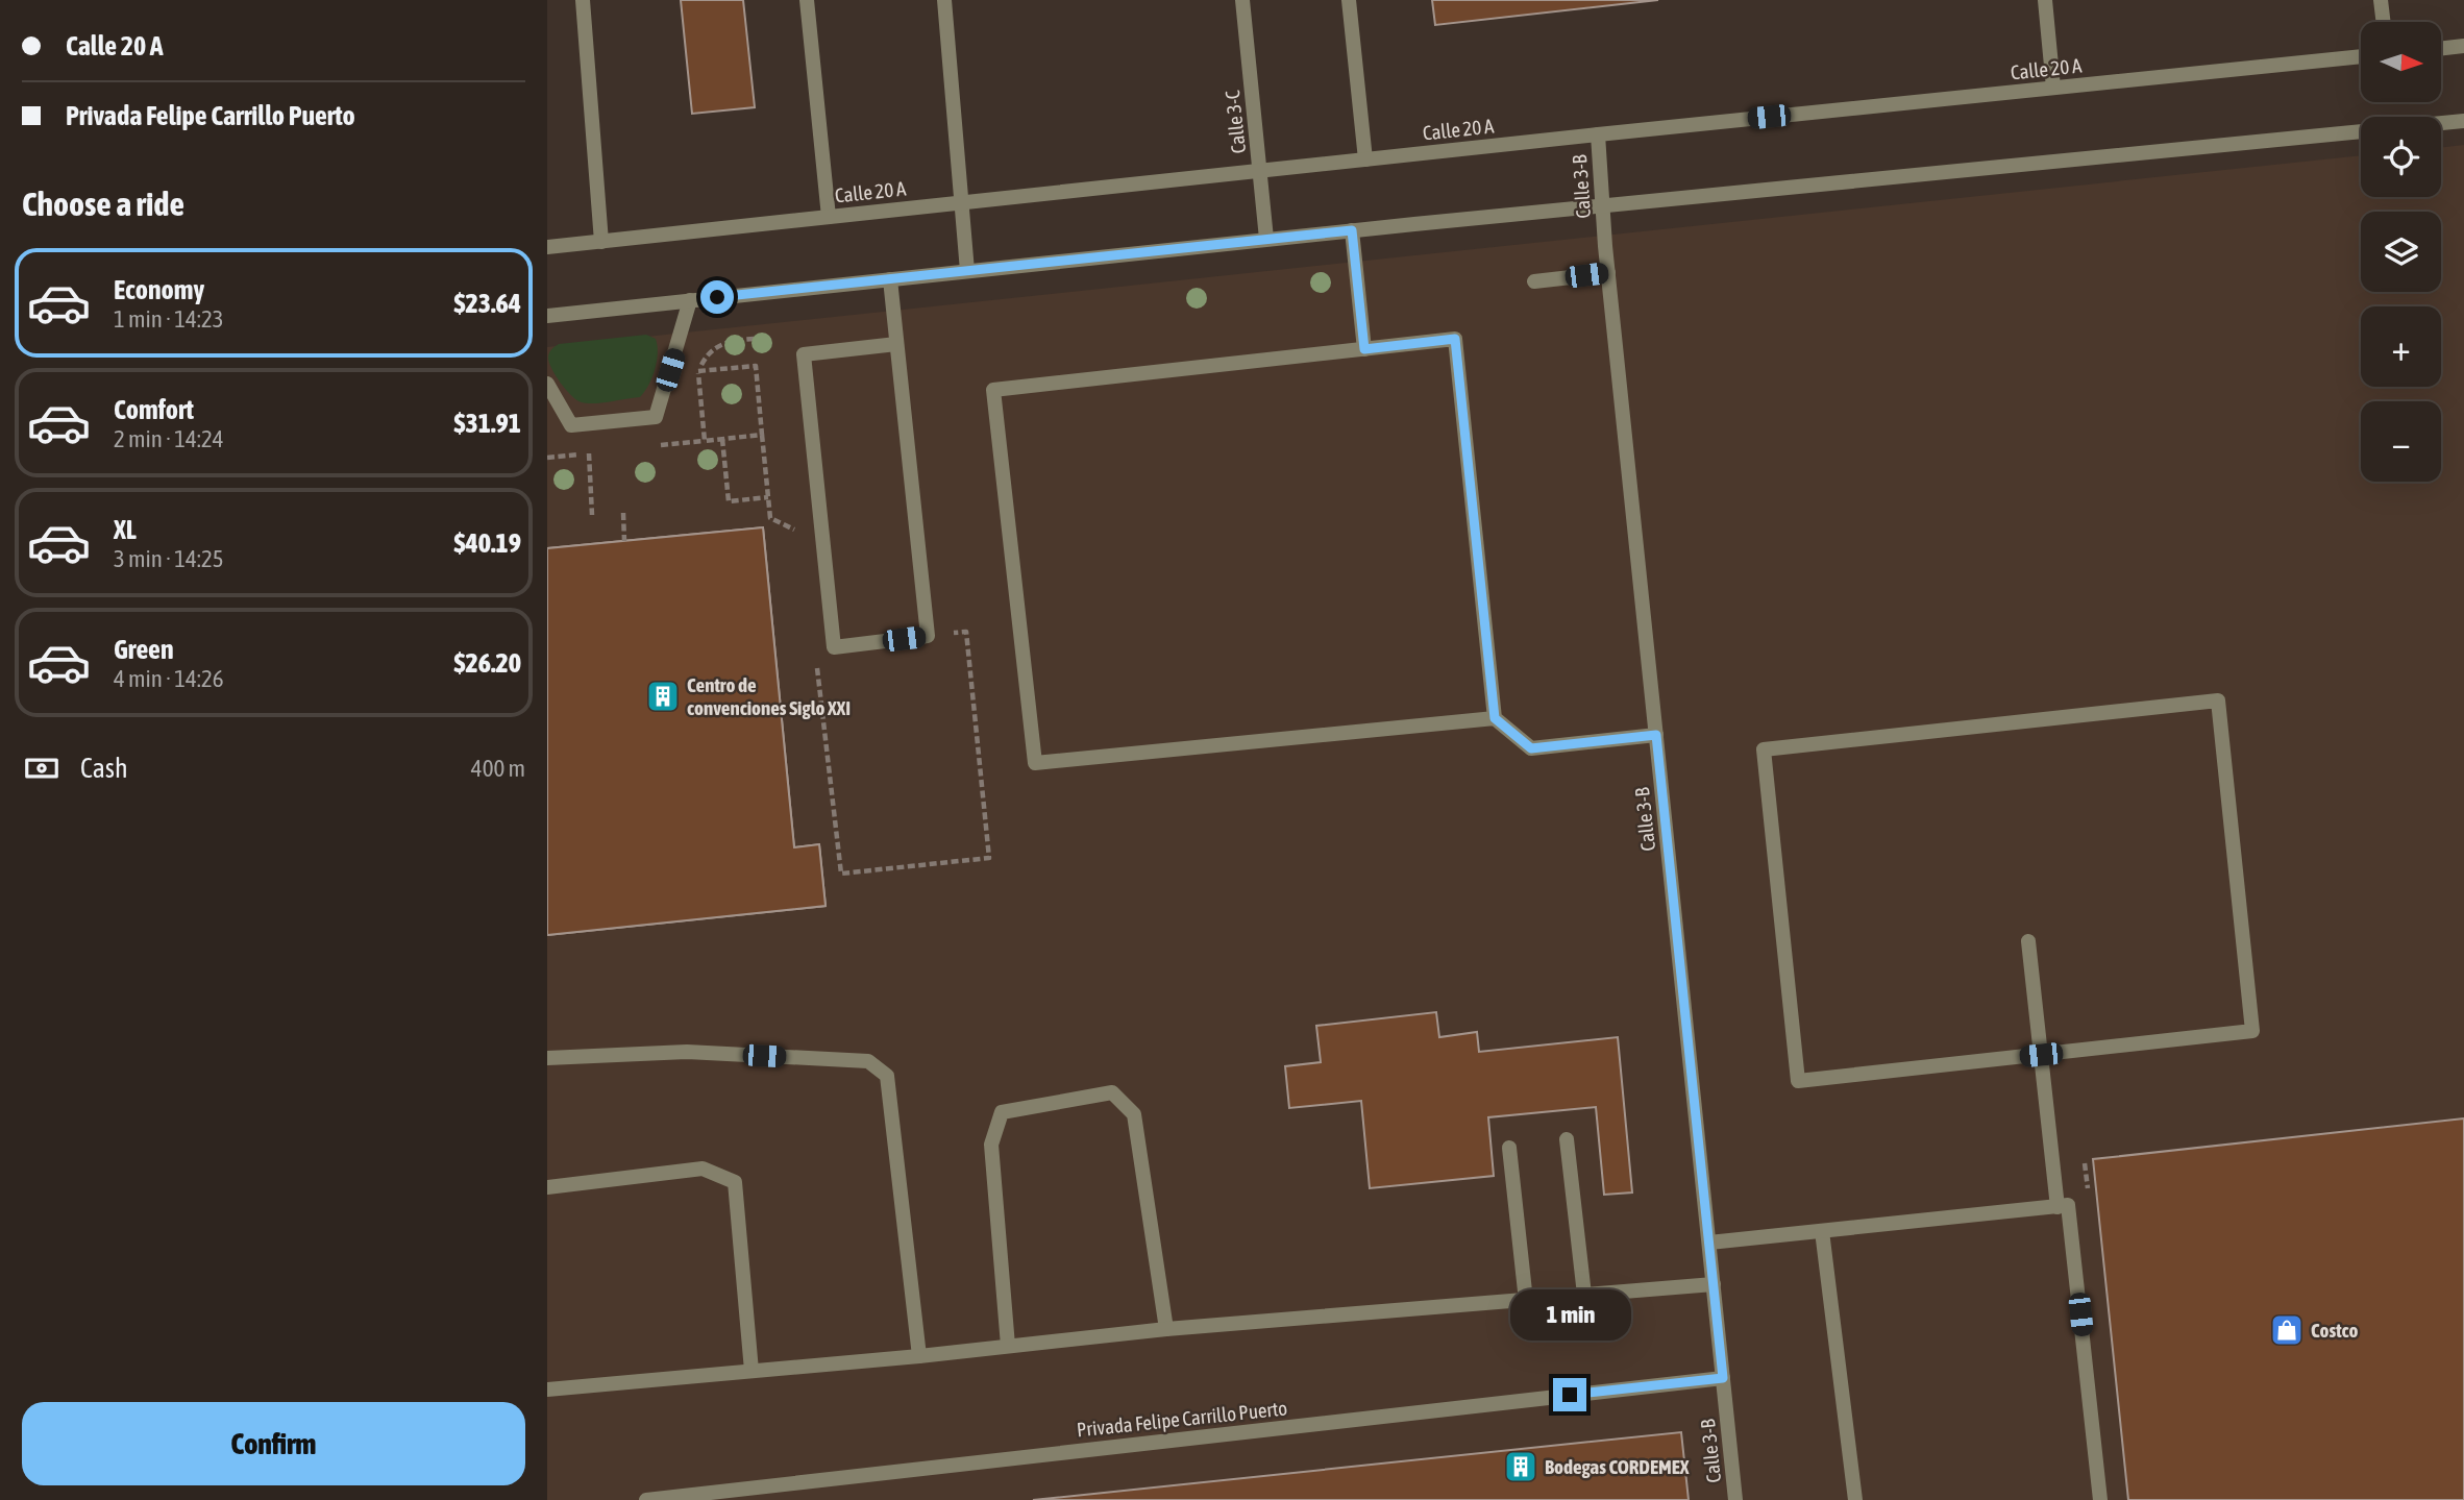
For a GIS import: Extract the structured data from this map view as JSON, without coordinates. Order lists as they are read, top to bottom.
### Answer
{
  "streets": {
    "street": [
      "Calle 20 A",
      "Calle 3-C",
      "Calle 3-B",
      "Privada Felipe Carrillo Puerto"
    ]
  },
  "crossings": [
    ["Calle 20 A", "Calle 3-C"],
    ["Calle 20 A", "Calle 3-B"],
    ["Calle 3-B", "Privada Felipe Carrillo Puerto"]
  ],
  "places": {
    "building": ["Centro de convenciones Siglo XXI", "Bodegas CORDEMEX"],
    "shop": ["Costco"]
  },
  "north": "right",
  "page": {
    "banner": ["Calle 20 A", "Privada Felipe Carrillo Puerto"],
    "map_buttons": ["+", "−"],
    "heading": "Choose a ride",
    "list": [
      {
        "name": "Economy",
        "note": "1 min · 14:23",
        "value": "$23.64"
      },
      {
        "name": "Comfort",
        "note": "2 min · 14:24",
        "value": "$31.91"
      },
      {
        "name": "XL",
        "note": "3 min · 14:25",
        "value": "$40.19"
      },
      {
        "name": "Green",
        "note": "4 min · 14:26",
        "value": "$26.20"
      }
    ],
    "pay": ["Cash", "400 m"],
    "bubble": "1 min",
    "buttons": "Confirm"
  }
}
